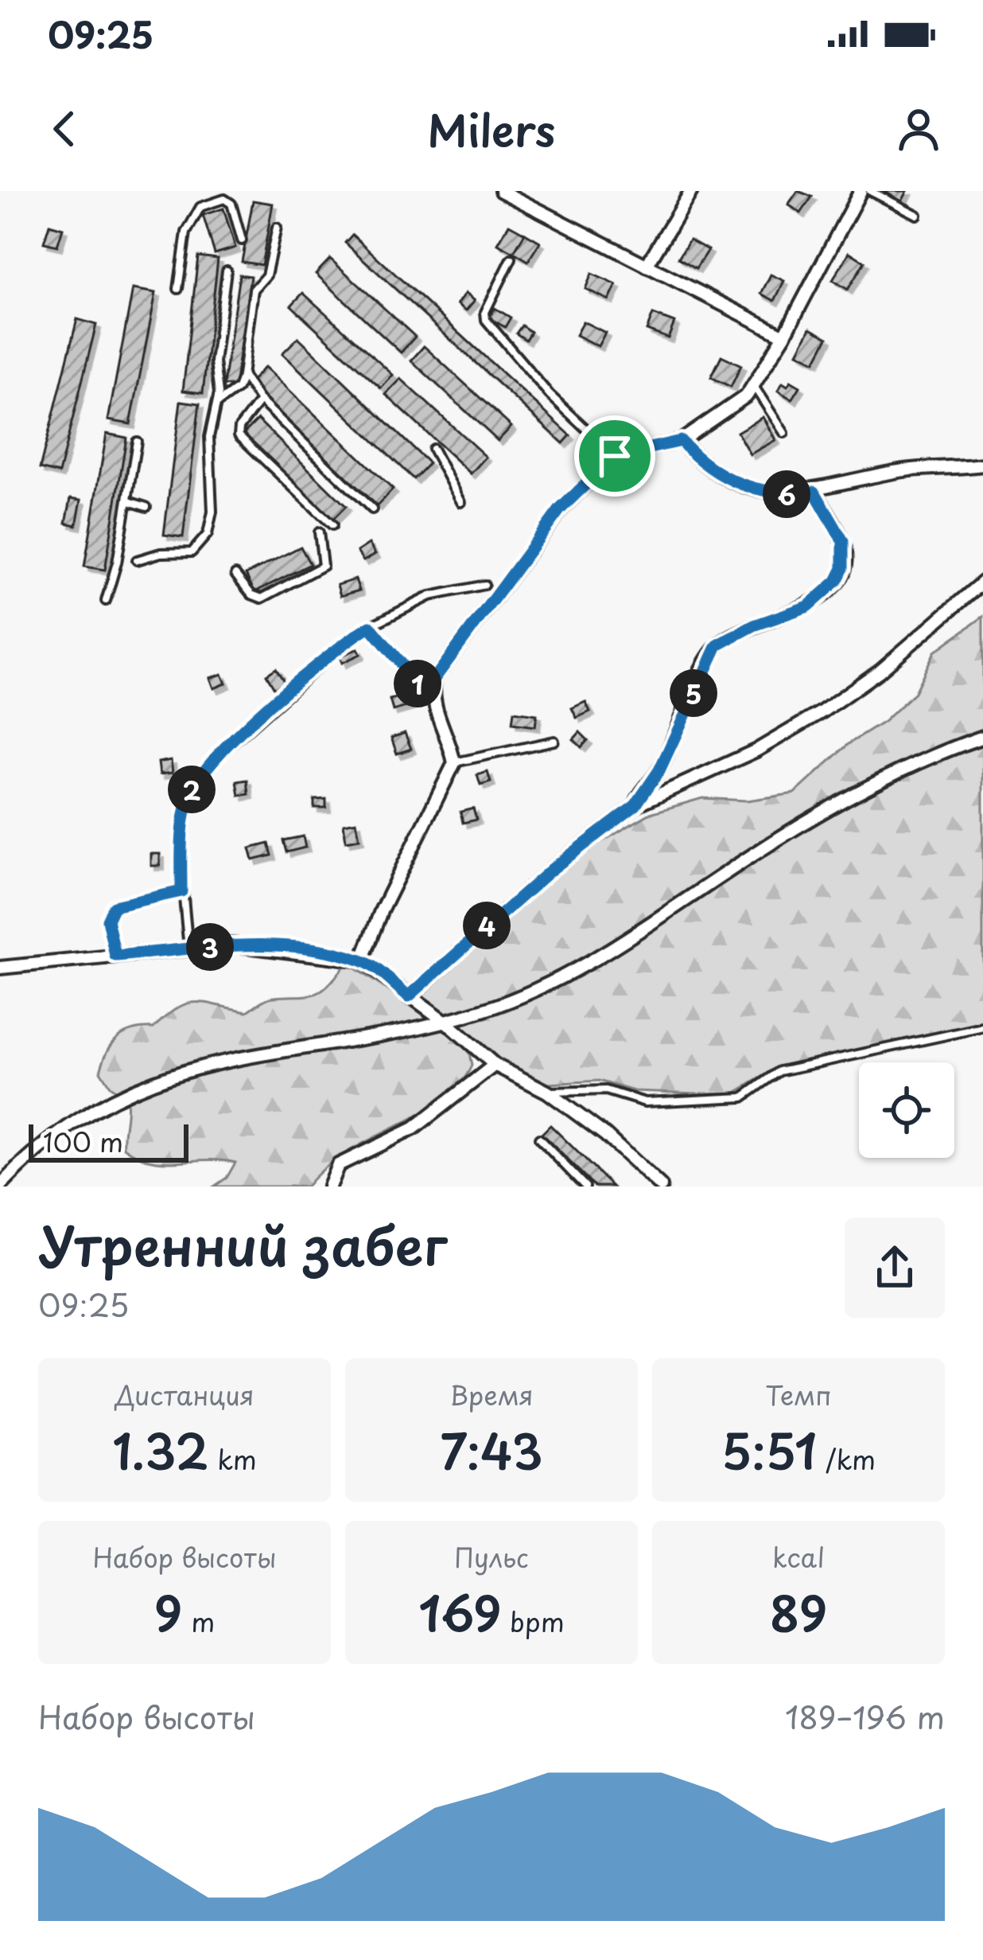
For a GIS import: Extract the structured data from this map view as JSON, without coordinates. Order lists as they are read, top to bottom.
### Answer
{
  "scale_bar": "100 m",
  "page": {
    "status": "09:25",
    "header": "Milers",
    "pins": [
      "6",
      "1",
      "5",
      "2",
      "4",
      "3"
    ],
    "scale": "100 m",
    "heading": ["Утренний забег", "09:25"],
    "stats": [
      ["Дистанция", "1.32 km"],
      ["Время", "7:43"],
      ["Темп", "5:51 /km"],
      ["Набор высоты", "9 m"],
      ["Пульс", "169 bpm"],
      ["kcal", "89"]
    ],
    "chart": ["Набор высоты", "189–196 m"]
  }
}
